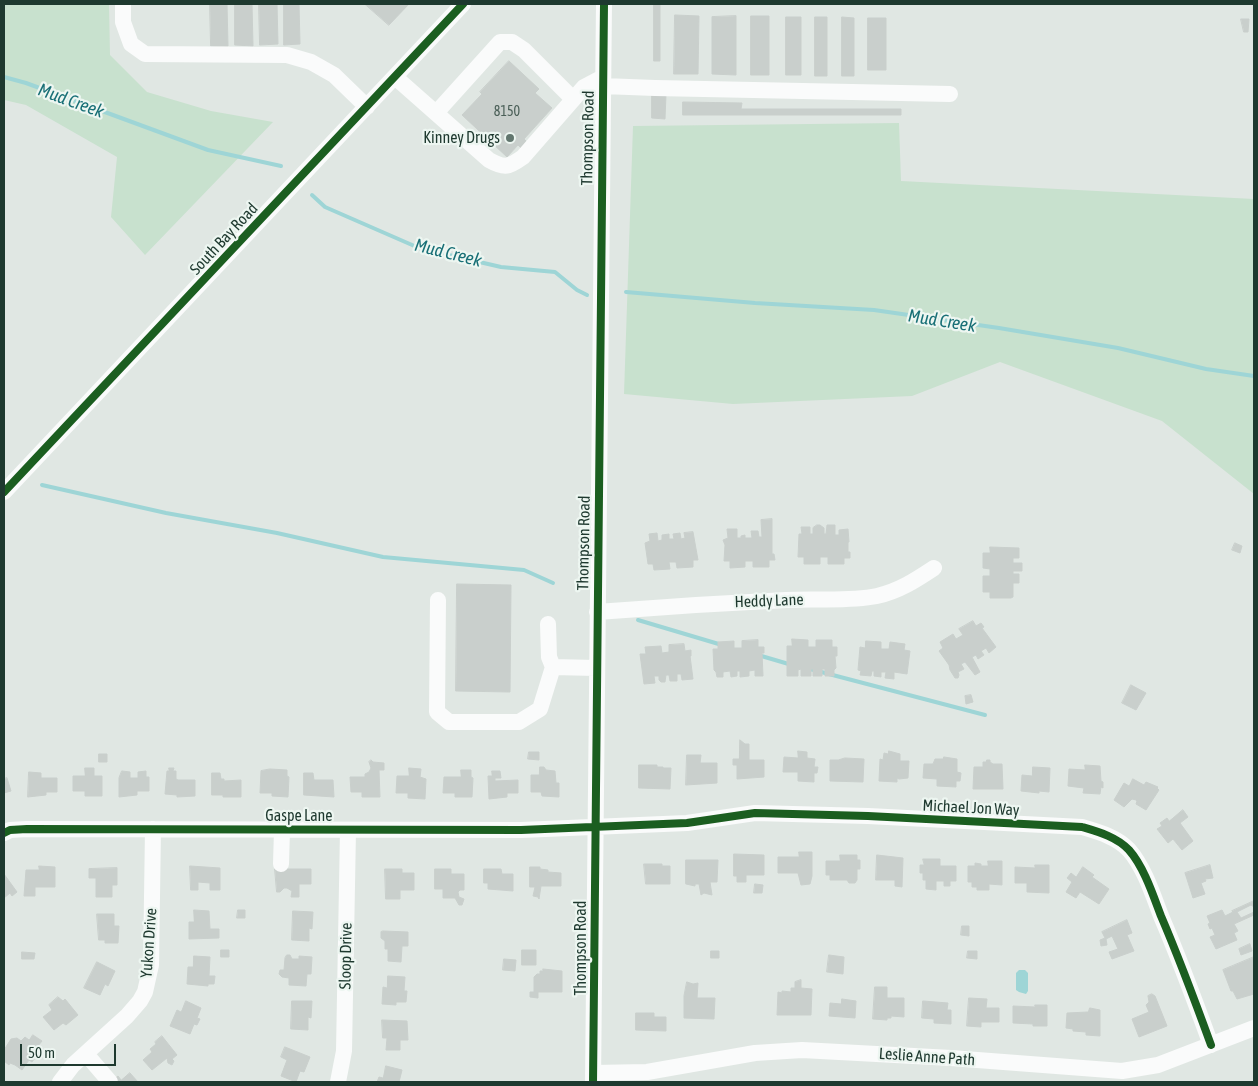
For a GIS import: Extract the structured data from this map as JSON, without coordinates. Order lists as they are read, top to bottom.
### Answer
{
  "streets": {
    "street": [
      "Thompson Road",
      "South Bay Road",
      "Heddy Lane",
      "Michael Jon Way",
      "Gaspe Lane",
      "Yukon Drive",
      "Sloop Drive",
      "Leslie Anne Path"
    ]
  },
  "crossings": [
    ["Thompson Road", "Heddy Lane"],
    ["Thompson Road", "Michael Jon Way"],
    ["Thompson Road", "Gaspe Lane"],
    ["Thompson Road", "Leslie Anne Path"],
    ["Michael Jon Way", "Gaspe Lane"],
    ["Michael Jon Way", "Leslie Anne Path"],
    ["Gaspe Lane", "Yukon Drive"],
    ["Gaspe Lane", "Sloop Drive"]
  ],
  "water": ["Mud Creek"],
  "places": ["Kinney Drugs"],
  "house_numbers": ["8150"],
  "scale_bar": "50 m"
}
